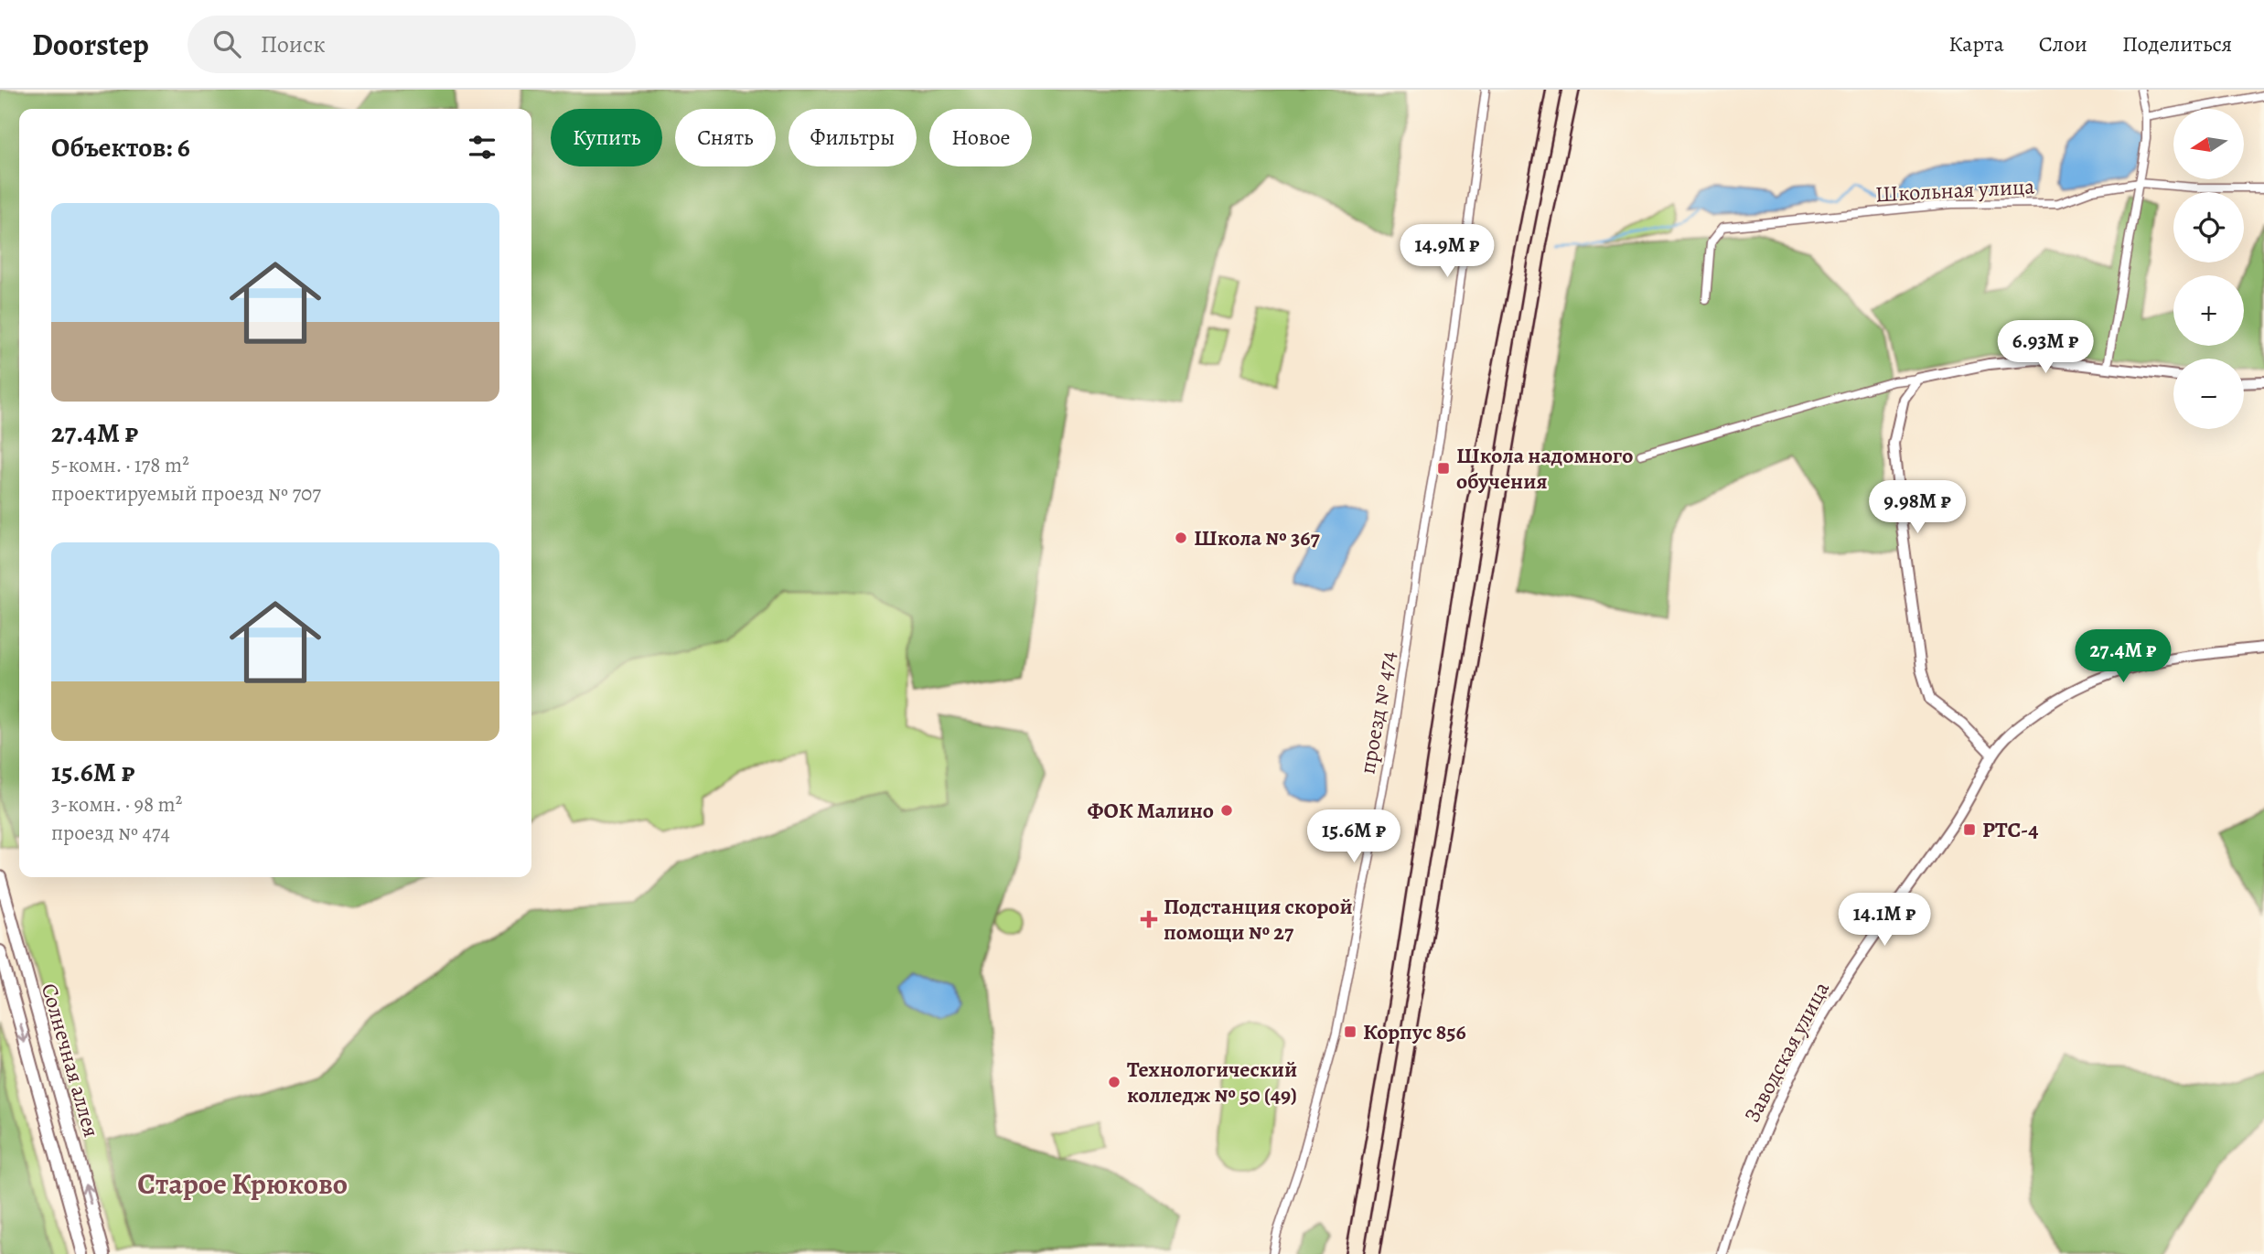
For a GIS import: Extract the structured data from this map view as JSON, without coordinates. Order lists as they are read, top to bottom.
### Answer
{
  "streets": {
    "main road": ["Солнечная аллея"],
    "street": ["Школьная улица", "проезд № 474", "Заводская улица"]
  },
  "districts": ["Старое Крюково"],
  "places": {
    "transit": ["Школа надомного обучения", "РТС-4", "Корпус 856"],
    "other": ["Школа № 367", "ФОК Малино", "Технологический колледж № 50 (49)"],
    "health": ["Подстанция скорой помощи № 27"]
  },
  "north": "left",
  "page": {
    "header": "Doorstep",
    "search": "Поиск",
    "nav": ["Карта", "Слои", "Поделиться"],
    "map_buttons": ["+", "−"],
    "chip": [
      "Купить",
      "Снять",
      "Фильтры",
      "Новое"
    ],
    "heading": "Объектов: 6",
    "list": [
      {
        "name": "27.4M ₽",
        "note": "5-комн. · 178 m² · проектируемый проезд № 707"
      },
      {
        "name": "15.6M ₽",
        "note": "3-комн. · 98 m² · проезд № 474"
      }
    ],
    "price": [
      "14.9M ₽",
      "6.93M ₽",
      "9.98M ₽",
      "27.4M ₽",
      "15.6M ₽",
      "14.1M ₽"
    ]
  }
}
